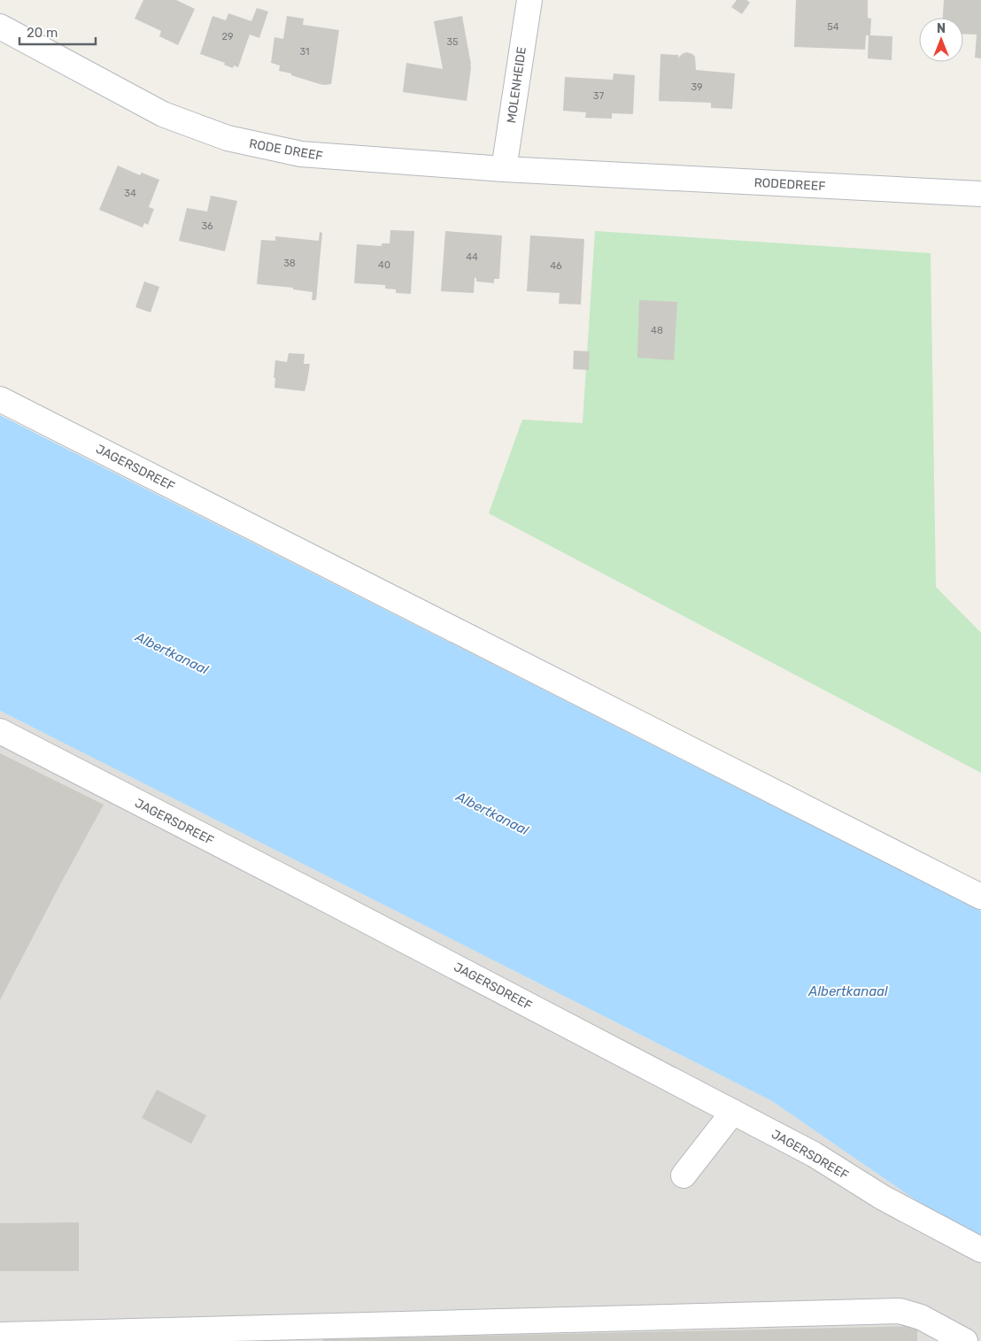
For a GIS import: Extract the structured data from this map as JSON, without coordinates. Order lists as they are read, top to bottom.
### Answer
{
  "streets": {
    "street": [
      "MOLENHEIDE",
      "RODE DREEF",
      "RODEDREEF",
      "JAGERSDREEF"
    ]
  },
  "crossings": [
    ["MOLENHEIDE", "RODE DREEF"],
    ["RODE DREEF", "RODEDREEF"]
  ],
  "water": ["Albertkanaal"],
  "house_numbers": [
    "54",
    "29",
    "35",
    "31",
    "39",
    "37",
    "34",
    "36",
    "44",
    "38",
    "40",
    "46",
    "48"
  ],
  "scale_bar": "20 m",
  "north": "top"
}
